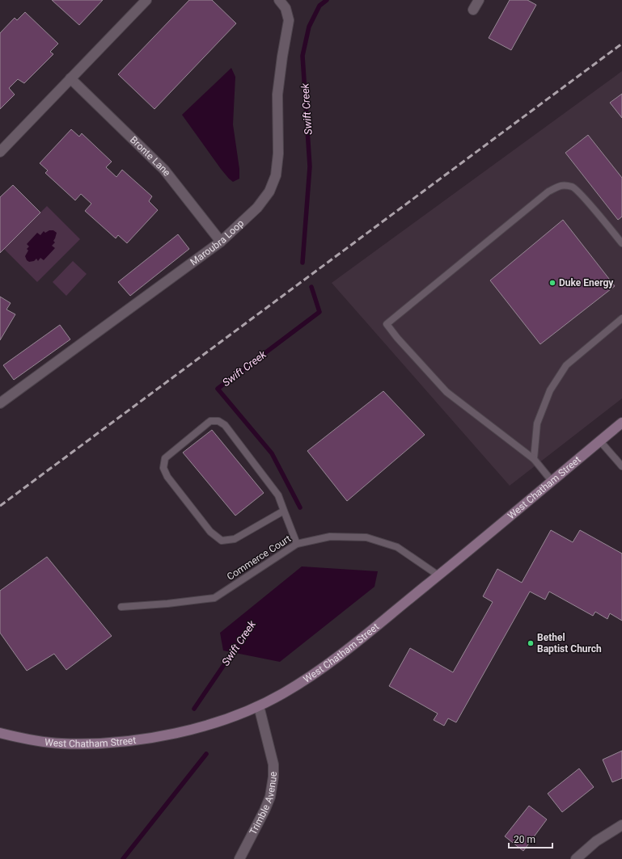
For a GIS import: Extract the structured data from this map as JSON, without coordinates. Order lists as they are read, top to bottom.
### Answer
{
  "streets": {
    "street": [
      "Bronte Lane",
      "Maroubra Loop",
      "West Chatham Street",
      "Trimble Avenue"
    ],
    "lane": ["Commerce Court"]
  },
  "crossings": [
    ["Bronte Lane", "Maroubra Loop"],
    ["West Chatham Street", "Commerce Court"],
    ["West Chatham Street", "Trimble Avenue"]
  ],
  "water": ["Swift Creek"],
  "places": ["Duke Energy", "Bethel Baptist Church"],
  "scale_bar": "20 m"
}
